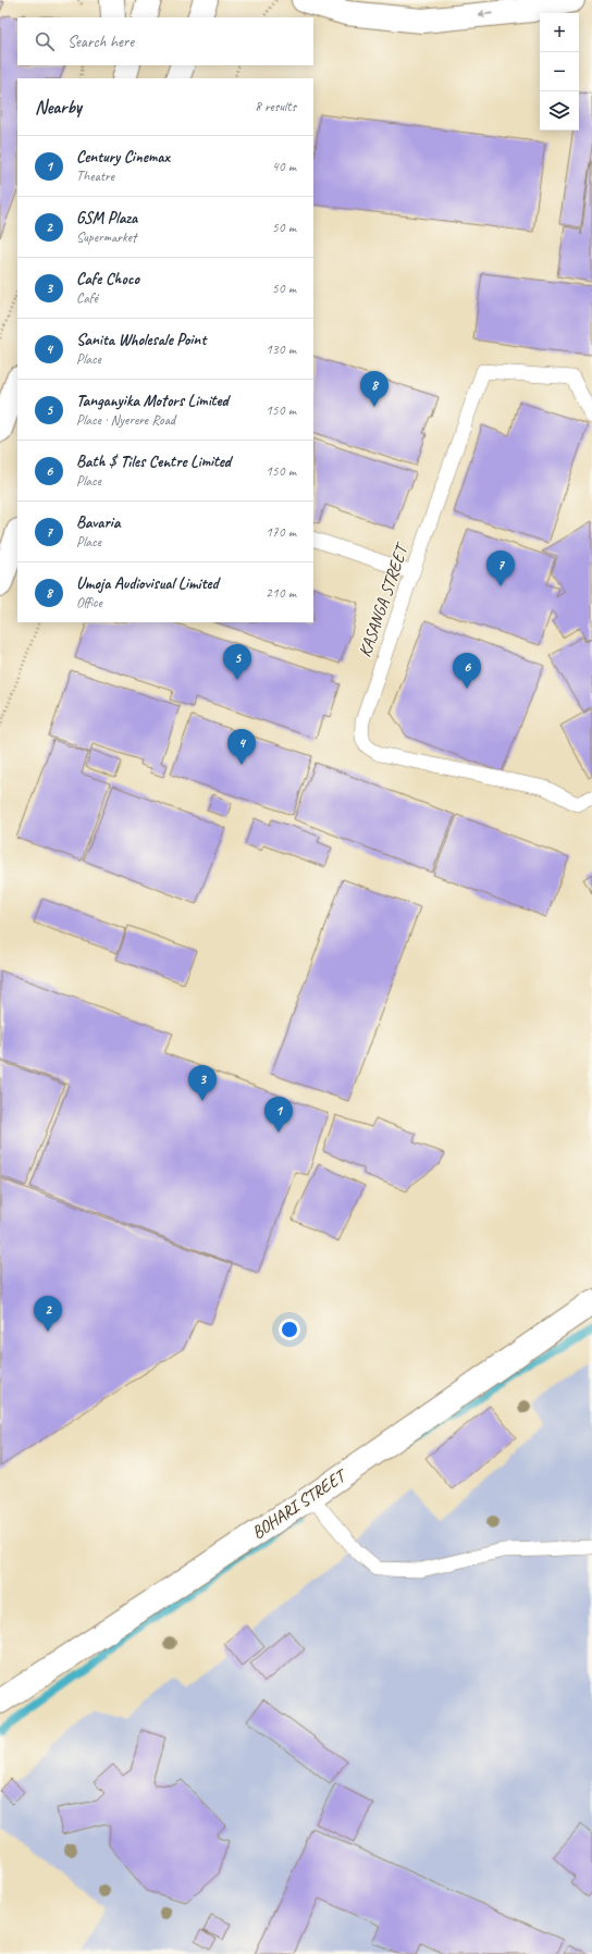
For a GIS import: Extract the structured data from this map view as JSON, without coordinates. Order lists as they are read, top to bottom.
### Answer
{
  "streets": {
    "main road": ["BOHARI STREET"],
    "lane": ["KASANGA STREET"]
  },
  "page": {
    "map_buttons": ["+", "−"],
    "search": "Search here",
    "heading": ["Nearby", "8 results"],
    "list": [
      {
        "mark": "1",
        "name": "Century Cinemax",
        "note": "Theatre",
        "value": "40 m"
      },
      {
        "mark": "2",
        "name": "GSM Plaza",
        "note": "Supermarket",
        "value": "50 m"
      },
      {
        "mark": "3",
        "name": "Cafe Choco",
        "note": "Café",
        "value": "50 m"
      },
      {
        "mark": "4",
        "name": "Sanita Wholesale Point",
        "note": "Place",
        "value": "130 m"
      },
      {
        "mark": "5",
        "name": "Tanganyika Motors Limited",
        "note": "Place · Nyerere Road",
        "value": "150 m"
      },
      {
        "mark": "6",
        "name": "Bath $ Tiles Centre Limited",
        "note": "Place",
        "value": "150 m"
      },
      {
        "mark": "7",
        "name": "Bavaria",
        "note": "Place",
        "value": "170 m"
      },
      {
        "mark": "8",
        "name": "Umoja Audiovisual Limited",
        "note": "Office",
        "value": "210 m"
      }
    ],
    "pins": [
      "8",
      "7",
      "5",
      "6",
      "4",
      "3",
      "1",
      "2"
    ]
  }
}
